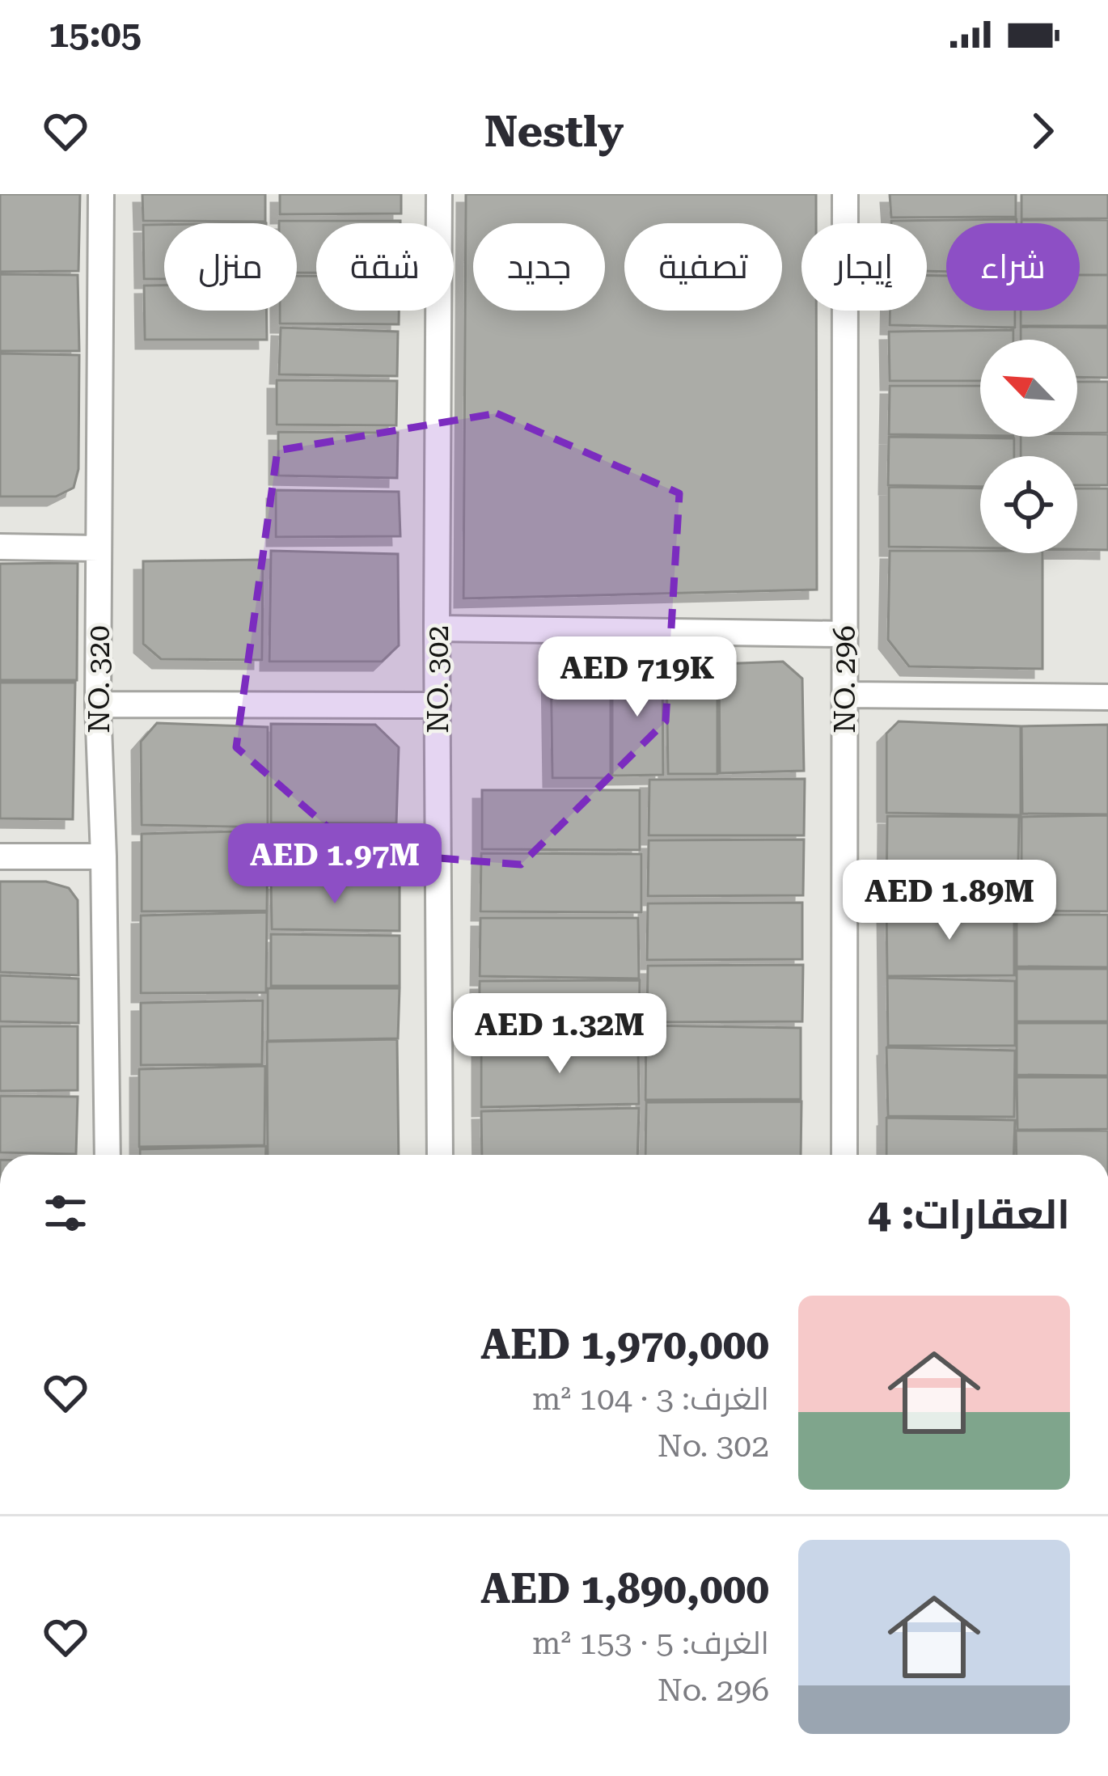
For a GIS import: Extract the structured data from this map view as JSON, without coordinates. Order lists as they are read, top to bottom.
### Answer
{
  "streets": {
    "street": ["NO. 320", "NO. 302", "NO. 296"]
  },
  "north": "top left",
  "page": {
    "status": "15:05",
    "header": "Nestly",
    "chip": [
      "شراء",
      "إيجار",
      "تصفية",
      "جديد",
      "شقة",
      "منزل"
    ],
    "price": [
      "AED 719K",
      "AED 1.97M",
      "AED 1.89M",
      "AED 1.32M"
    ],
    "heading": "العقارات: 4",
    "list": [
      {
        "name": "AED 1,970,000",
        "note": "الغرف: 3 · 104 m² · No. 302"
      },
      {
        "name": "AED 1,890,000",
        "note": "الغرف: 5 · 153 m² · No. 296"
      }
    ]
  }
}
